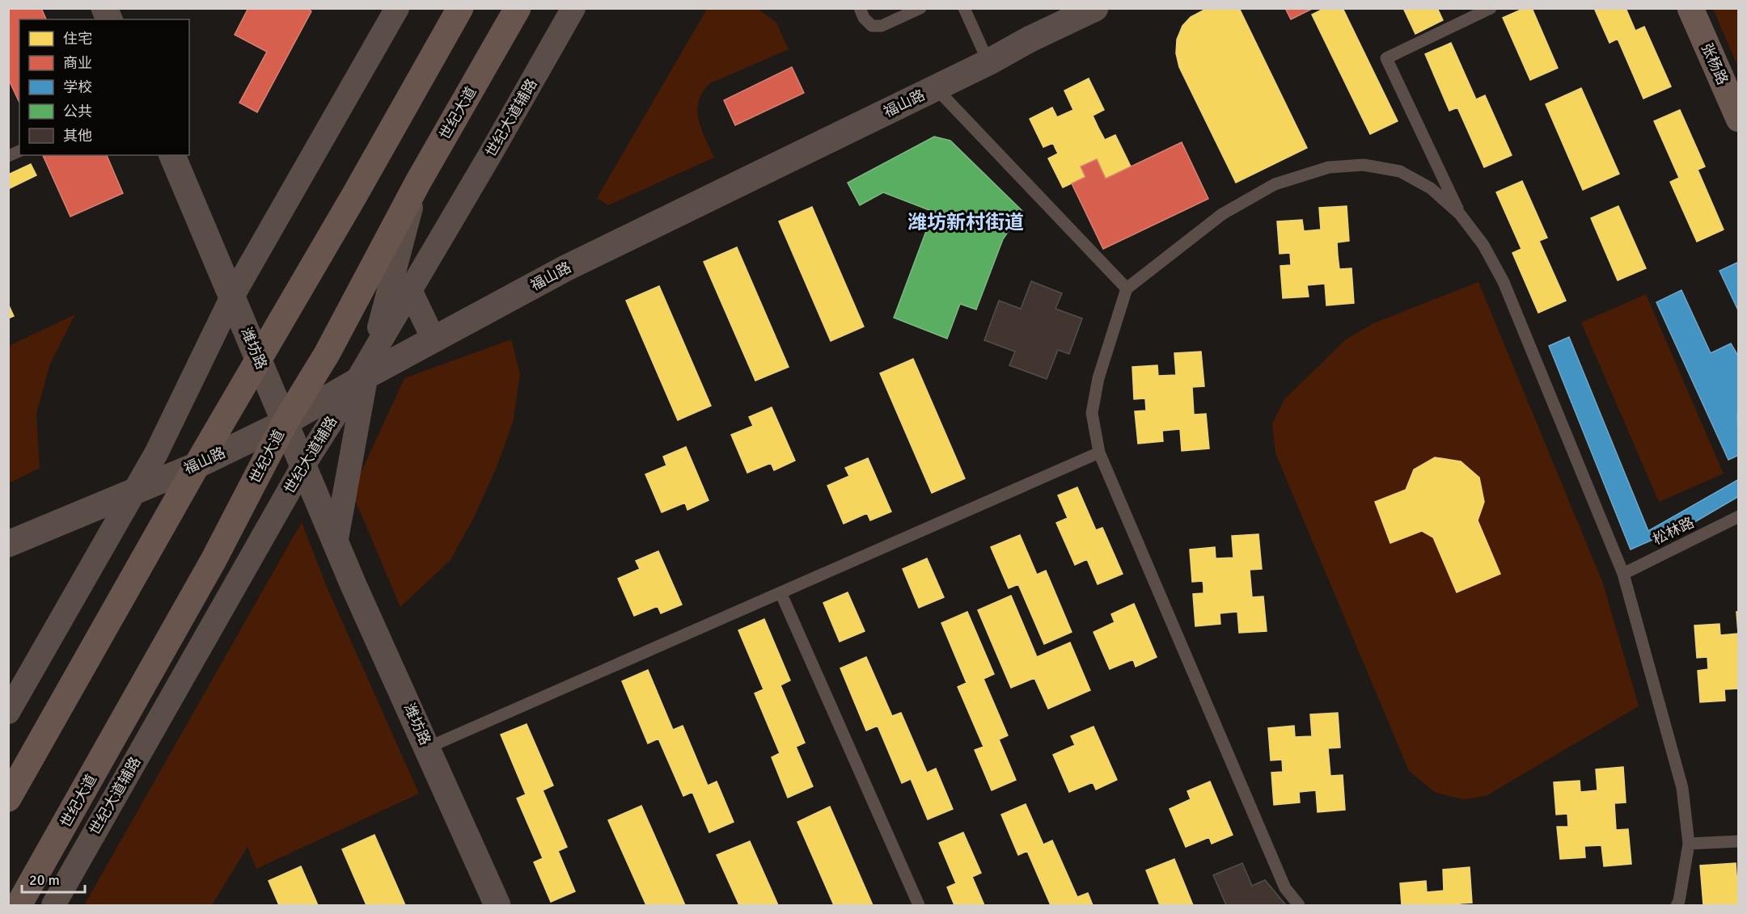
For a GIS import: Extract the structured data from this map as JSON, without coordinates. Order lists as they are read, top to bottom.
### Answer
{
  "streets": {
    "main road": ["张杨路", "世纪大道"],
    "street": ["福山路", "世纪大道辅路", "潍坊路"],
    "lane": ["松林路"]
  },
  "crossings": [
    ["福山路", "世纪大道"],
    ["福山路", "世纪大道辅路"],
    ["福山路", "潍坊路"],
    ["世纪大道", "潍坊路"],
    ["世纪大道辅路", "潍坊路"]
  ],
  "districts": ["潍坊新村街道"],
  "legend": [
    "住宅",
    "商业",
    "学校",
    "公共",
    "其他"
  ],
  "scale_bar": "20 m"
}
